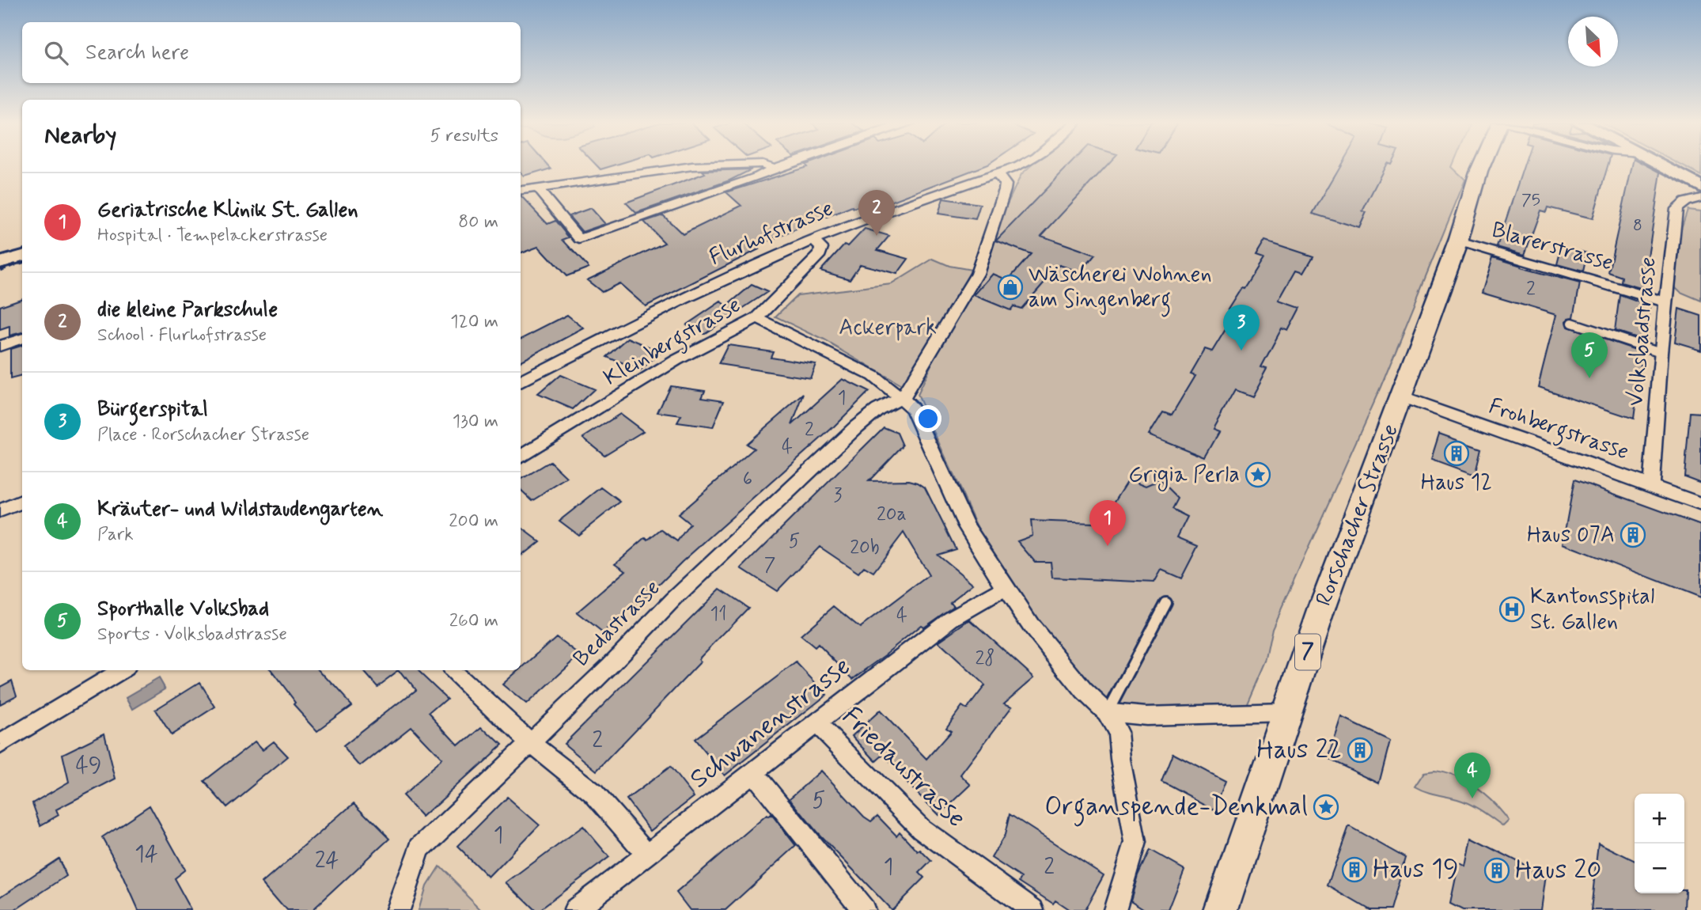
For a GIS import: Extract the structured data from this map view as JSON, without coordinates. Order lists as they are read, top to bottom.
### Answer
{
  "streets": {
    "main road": ["Rorschacher Strasse", "7"],
    "street": [
      "Flurhofstrasse",
      "Blarerstrasse",
      "Volksbadstrasse",
      "Kleinbergstrasse",
      "Frohbergstrasse",
      "Bedastrasse",
      "Schwanenstrasse",
      "Friedaustrasse"
    ]
  },
  "crossings": [
    ["Flurhofstrasse", "Kleinbergstrasse"],
    ["Blarerstrasse", "Volksbadstrasse"],
    ["Blarerstrasse", "Rorschacher Strasse"],
    ["Volksbadstrasse", "Frohbergstrasse"],
    ["Frohbergstrasse", "Rorschacher Strasse"],
    ["Schwanenstrasse", "Friedaustrasse"]
  ],
  "parks": ["Ackerpark"],
  "places": {
    "shop": ["Wäscherei Wohnen am Singenberg"],
    "building": [
      "Haus 12",
      "Haus 07A",
      "Haus 22",
      "Haus 19",
      "Haus 20"
    ],
    "place": ["Grigia Perla", "Organspende-Denkmal"],
    "hospital": ["Kantonsspital St. Gallen"]
  },
  "house_numbers": [
    "75",
    "8",
    "2",
    "1",
    "2",
    "4",
    "6",
    "3",
    "20a",
    "5",
    "20b",
    "7",
    "11",
    "4",
    "28",
    "2",
    "49",
    "5",
    "1",
    "14",
    "24",
    "1",
    "2"
  ],
  "north": "bottom right",
  "page": {
    "search": "Search here",
    "heading": ["Nearby", "5 results"],
    "list": [
      {
        "mark": "1",
        "name": "Geriatrische Klinik St. Gallen",
        "note": "Hospital · Tempelackerstrasse",
        "value": "80 m"
      },
      {
        "mark": "2",
        "name": "die kleine Parkschule",
        "note": "School · Flurhofstrasse",
        "value": "120 m"
      },
      {
        "mark": "3",
        "name": "Bürgerspital",
        "note": "Place · Rorschacher Strasse",
        "value": "130 m"
      },
      {
        "mark": "4",
        "name": "Kräuter- und Wildstaudengarten",
        "note": "Park",
        "value": "200 m"
      },
      {
        "mark": "5",
        "name": "Sporthalle Volksbad",
        "note": "Sports · Volksbadstrasse",
        "value": "260 m"
      }
    ],
    "pins": [
      "2",
      "3",
      "5",
      "1",
      "4"
    ],
    "map_buttons": ["+", "−"]
  }
}
